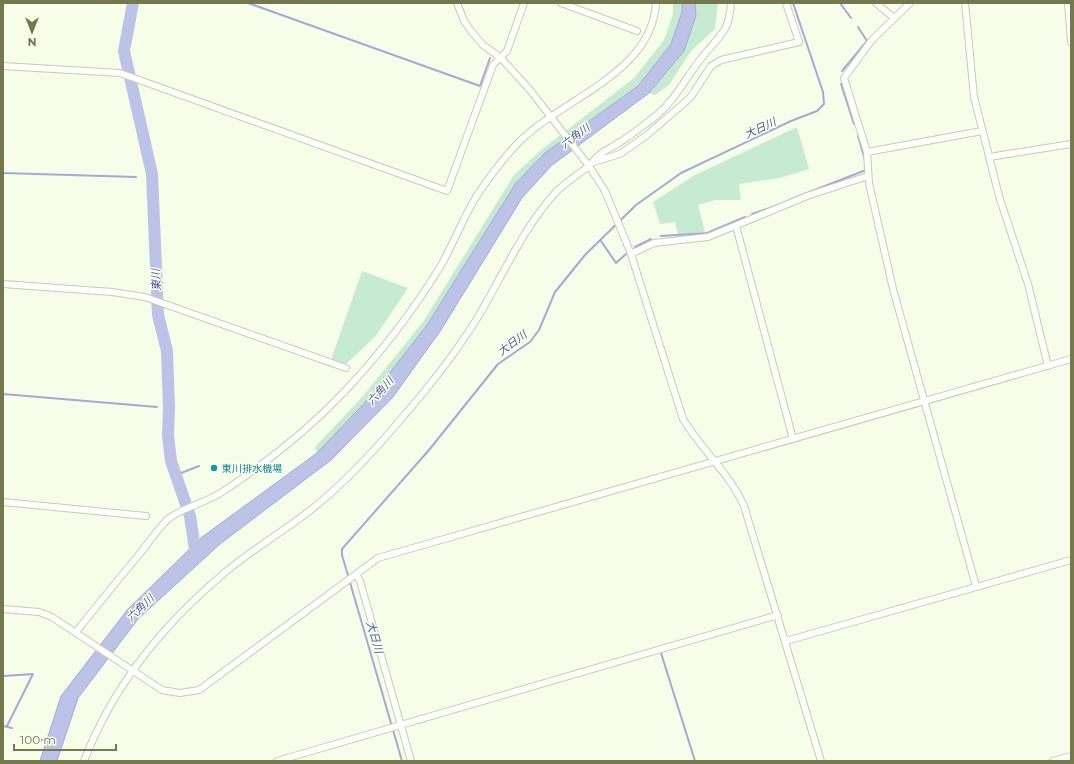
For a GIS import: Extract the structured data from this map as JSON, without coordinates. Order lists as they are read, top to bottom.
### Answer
{
  "water": ["大日川", "六角川", "東川"],
  "places": ["東川排水機場"],
  "scale_bar": "100 m",
  "north": "bottom"
}
